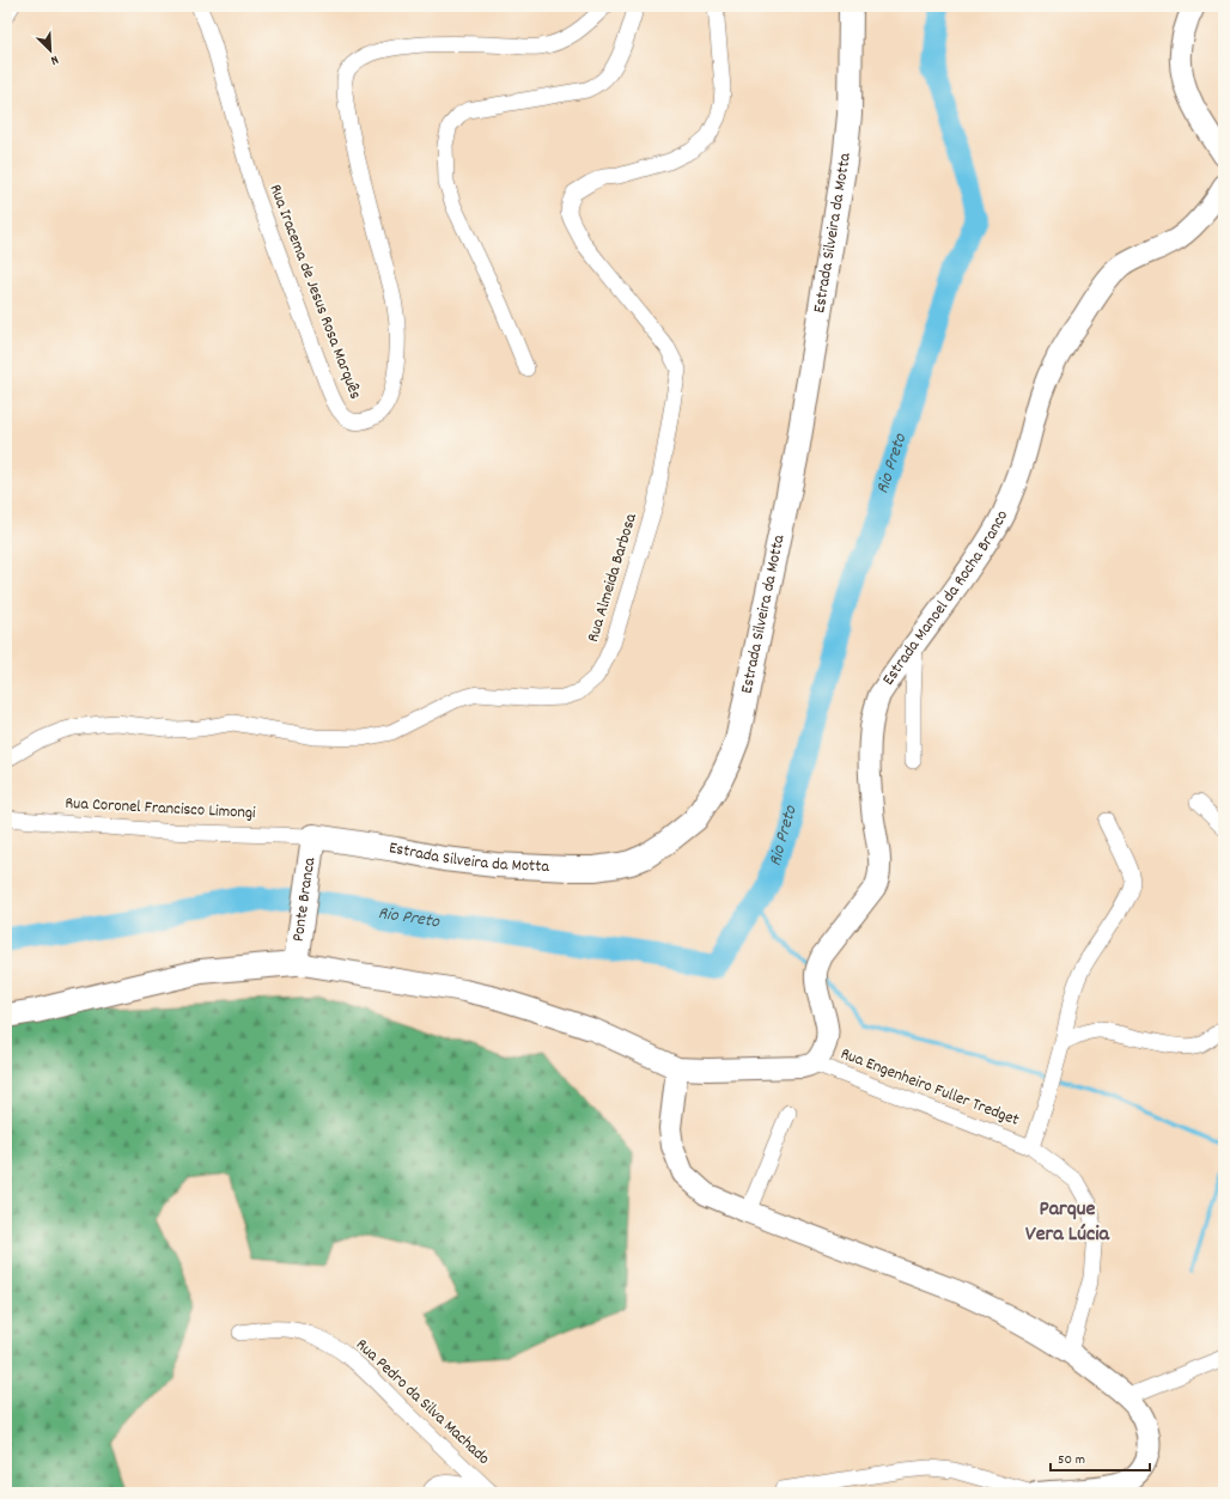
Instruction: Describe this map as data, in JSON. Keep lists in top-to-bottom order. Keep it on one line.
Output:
{"streets":{"main road":["Estrada Silveira da Motta","Ponte Branca"],"street":["Rua Iracema de Jesus Rosa Marquês","Rua Almeida Barbosa","Estrada Manoel da Rocha Branco","Rua Coronel Francisco Limongi","Rua Engenheiro Fuller Tredget","Rua Pedro da Silva Machado"]},"crossings":[["Estrada Silveira da Motta","Rua Coronel Francisco Limongi"],["Estrada Silveira da Motta","Ponte Branca"],["Estrada Manoel da Rocha Branco","Rua Engenheiro Fuller Tredget"],["Rua Coronel Francisco Limongi","Ponte Branca"]],"districts":["Parque Vera Lúcia"],"water":["Rio Preto"],"scale_bar":"50 m","north":"bottom right"}
